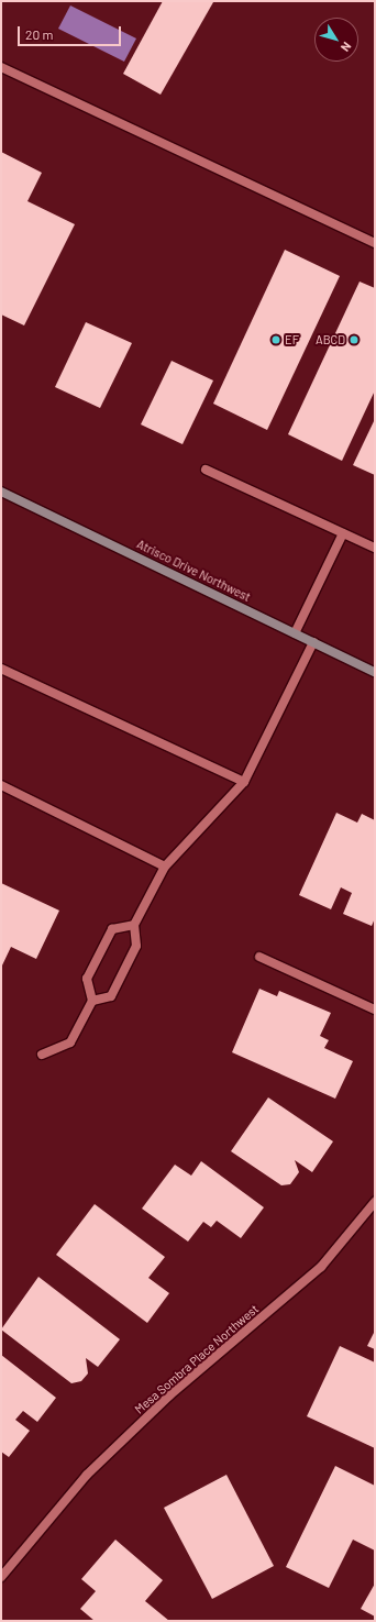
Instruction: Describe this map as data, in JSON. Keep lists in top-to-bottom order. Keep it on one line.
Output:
{"streets":{"street":["Atrisco Drive Northwest","Mesa Sombra Place Northwest"]},"places":["EF","ABCD"],"scale_bar":"20 m","north":"bottom right"}
